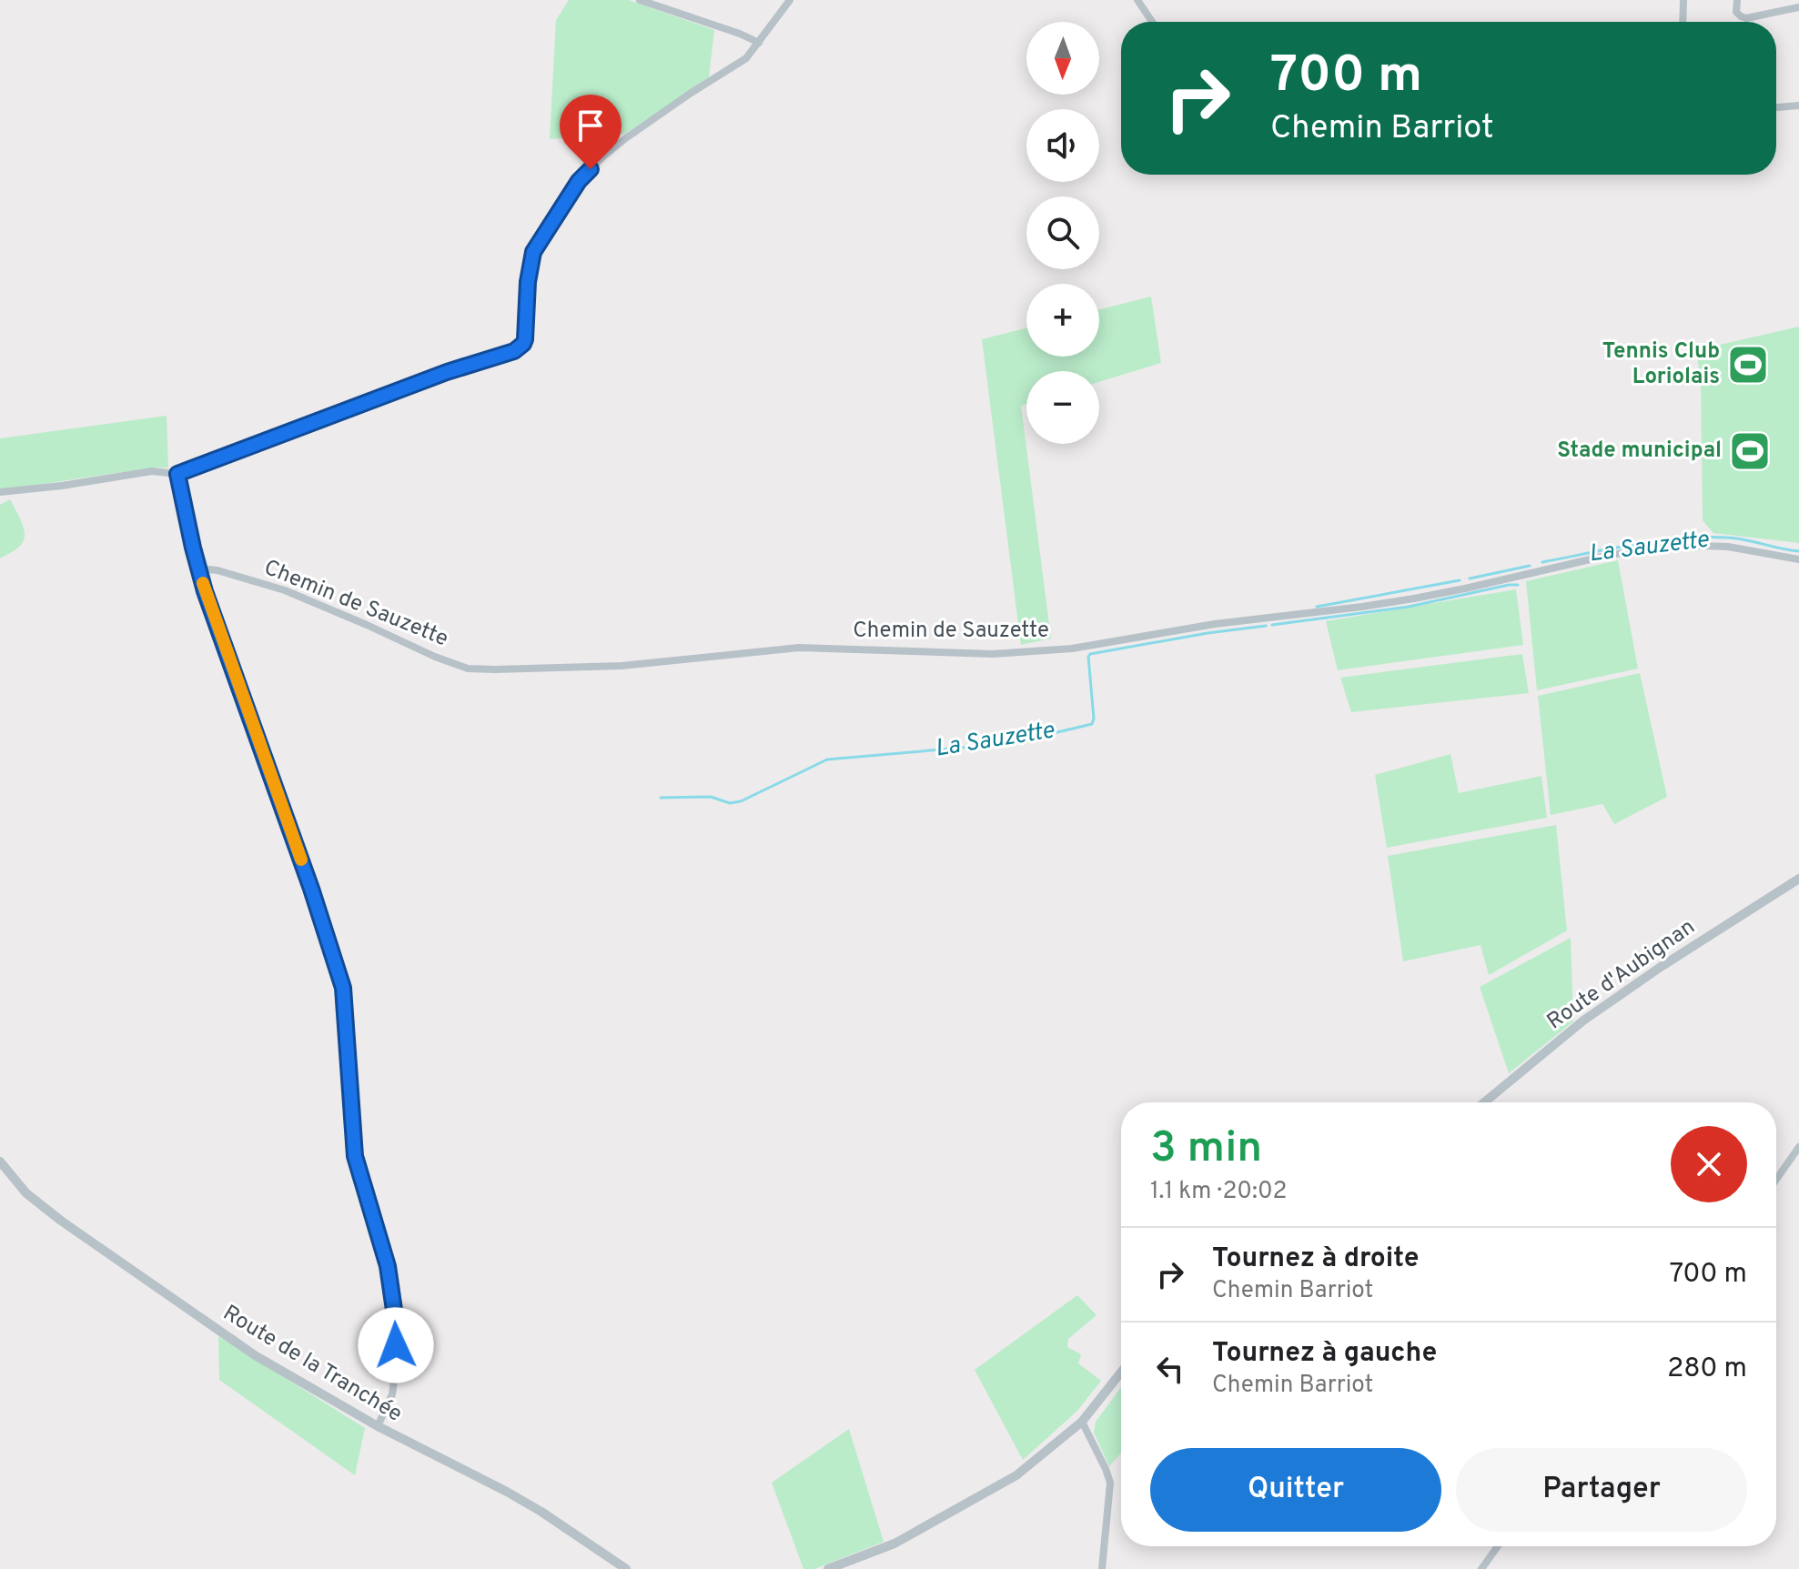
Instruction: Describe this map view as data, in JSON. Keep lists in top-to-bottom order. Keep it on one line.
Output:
{"streets":{"street":["Chemin de Sauzette","Route d'Aubignan","Route de la Tranchée"]},"water":["La Sauzette"],"places":{"sports":["Tennis Club Loriolais","Stade municipal"]},"north":"bottom","page":{"map_buttons":["+","−"],"turn":["700 m","Chemin Barriot"],"heading":["3 min","1.1 km · 20:02"],"list":[{"name":"Tournez à droite","note":"Chemin Barriot","value":"700 m"},{"name":"Tournez à gauche","note":"Chemin Barriot","value":"280 m"}],"buttons":["Quitter","Partager"]}}
